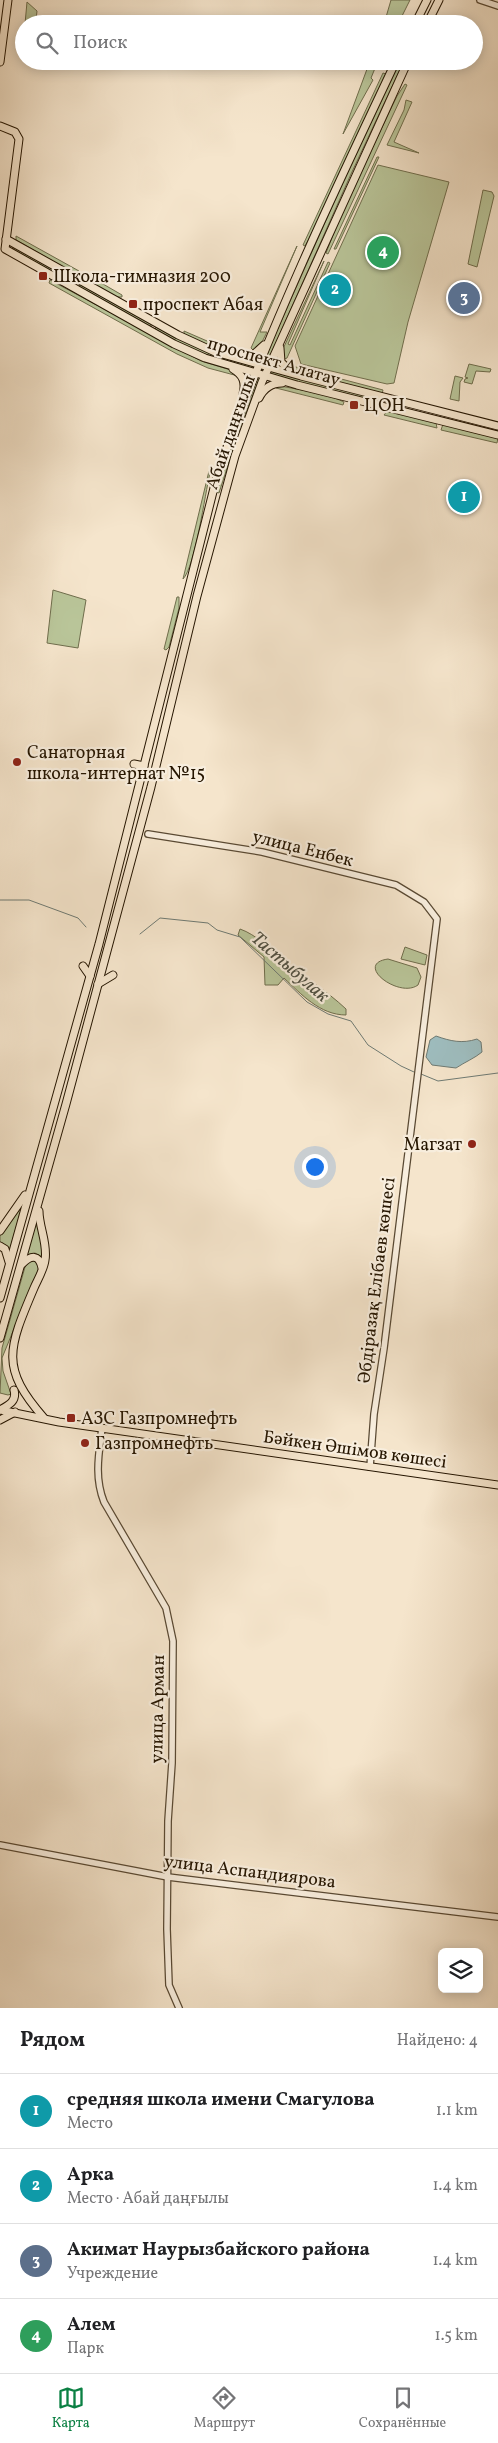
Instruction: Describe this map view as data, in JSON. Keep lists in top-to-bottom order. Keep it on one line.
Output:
{"streets":{"main road":["проспект Алатау","Абай даңғылы","Бәйкен Әшімов көшесі"],"street":["улица Енбек","Әбдіразақ Елібаев көшесі","улица Арман","улица Аспандиярова"]},"crossings":[["проспект Алатау","Абай даңғылы"],["улица Енбек","Әбдіразақ Елібаев көшесі"],["Әбдіразақ Елібаев көшесі","Бәйкен Әшімов көшесі"],["Бәйкен Әшімов көшесі","улица Арман"],["улица Арман","улица Аспандиярова"]],"water":["Тастыбулак"],"places":{"transit":["Школа-гимназия 200","проспект Абая","ЦОН","АЗС Газпромнефть"],"other":["Санаторная школа-интернат №15","Магзат","Газпромнефть"]},"page":{"search":"Поиск","pins":["4","2","3","1"],"heading":["Рядом","Найдено: 4"],"list":[{"mark":"1","name":"средняя школа имени Смагулова","note":"Место","value":"1.1 km"},{"mark":"2","name":"Арка","note":"Место · Абай даңғылы","value":"1.4 km"},{"mark":"3","name":"Акимат Наурызбайского района","note":"Учреждение","value":"1.4 km"},{"mark":"4","name":"Алем","note":"Парк","value":"1.5 km"}],"nav":["Карта","Маршрут","Сохранённые"]}}
